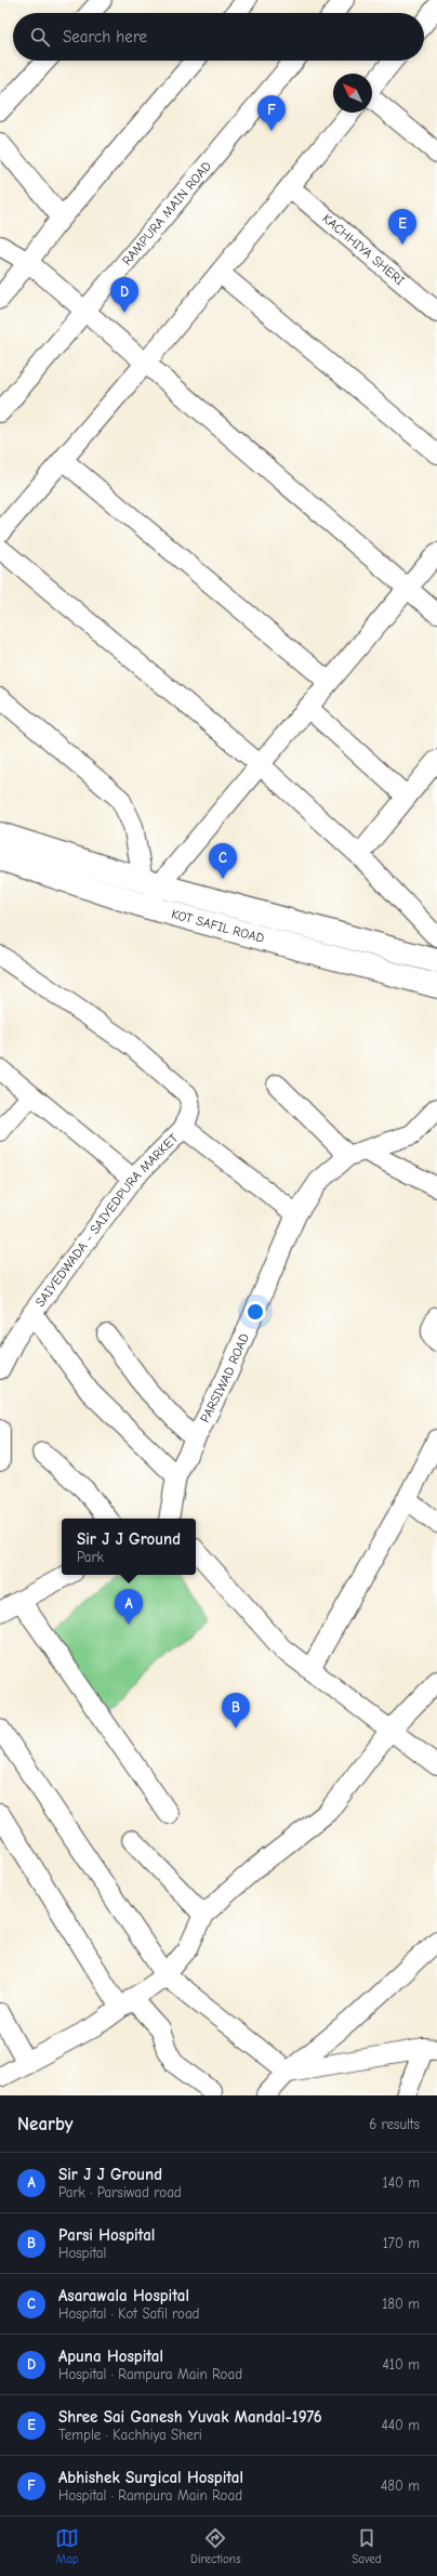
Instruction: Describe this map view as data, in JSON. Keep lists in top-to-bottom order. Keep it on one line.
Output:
{"streets":{"main road":["KOT SAFIL ROAD"],"street":["RAMPURA MAIN ROAD","KACHHIYA SHERI","SAIYEDWADA - SAIYEDPURA MARKET","PARSIWAD ROAD"]},"crossings":[["SAIYEDWADA - SAIYEDPURA MARKET","PARSIWAD ROAD"]],"north":"top left","page":{"search":"Search here","pins":["F","E","D","C","A","B"],"popup":["Sir J J Ground","Park"],"heading":["Nearby","6 results"],"list":[{"mark":"A","name":"Sir J J Ground","note":"Park · Parsiwad road","value":"140 m"},{"mark":"B","name":"Parsi Hospital","note":"Hospital","value":"170 m"},{"mark":"C","name":"Asarawala Hospital","note":"Hospital · Kot Safil road","value":"180 m"},{"mark":"D","name":"Apuna Hospital","note":"Hospital · Rampura Main Road","value":"410 m"},{"mark":"E","name":"Shree Sai Ganesh Yuvak Mandal-1976","note":"Temple · Kachhiya Sheri","value":"440 m"},{"mark":"F","name":"Abhishek Surgical Hospital","note":"Hospital · Rampura Main Road","value":"480 m"}],"nav":["Map","Directions","Saved"]}}
